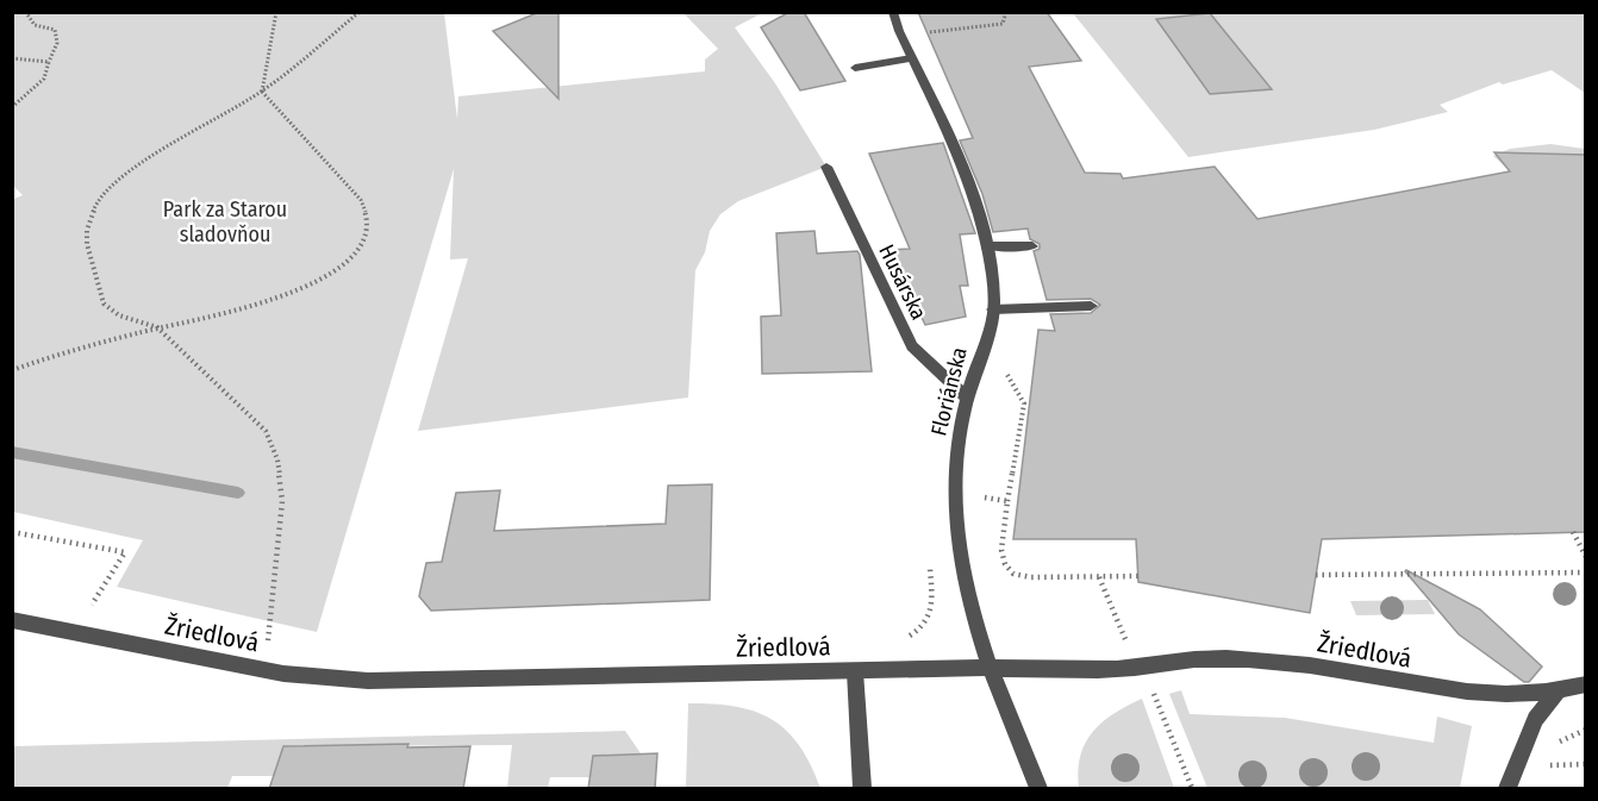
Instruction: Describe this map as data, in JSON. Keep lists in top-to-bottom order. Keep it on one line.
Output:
{"streets":{"street":["Husárska","Floriánska","Žriedlová"]},"crossings":[["Husárska","Floriánska"],["Floriánska","Žriedlová"]],"parks":["Park za Starou sladovňou"]}
